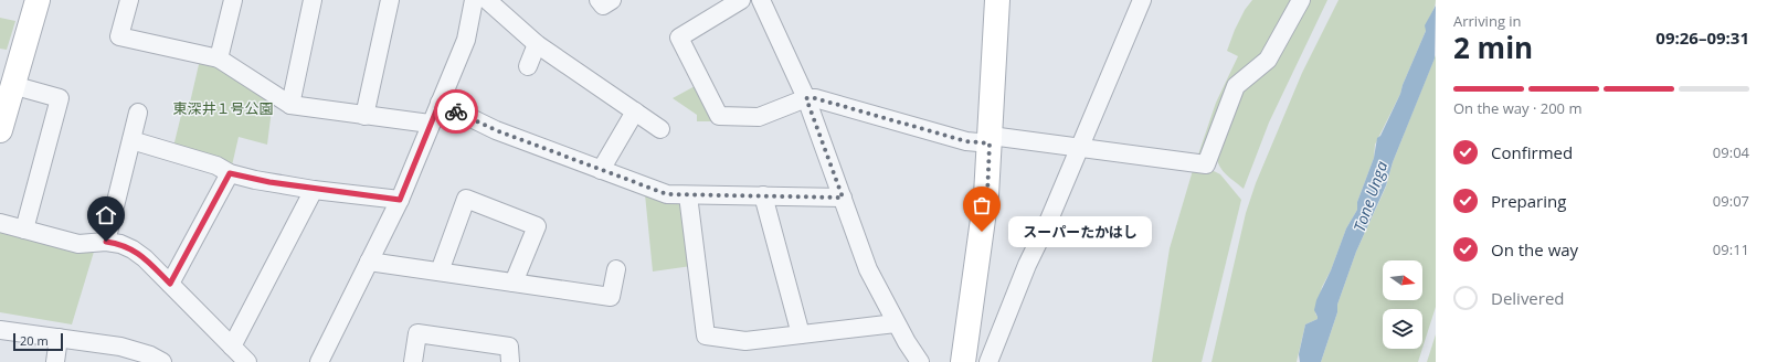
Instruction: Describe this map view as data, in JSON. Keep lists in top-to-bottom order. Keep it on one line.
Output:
{"water":["Tone Unga"],"parks":["東深井１号公園"],"places":["スーパーたかはし"],"scale_bar":"20 m","north":"right","page":{"heading":["2 min","Arriving in","09:26–09:31"],"bar":"On the way · 200 m","list":[["Confirmed","09:04"],["Preparing","09:07"],["On the way","09:11"],"Delivered"],"bubble":"スーパーたかはし","scale":"20 m"}}
